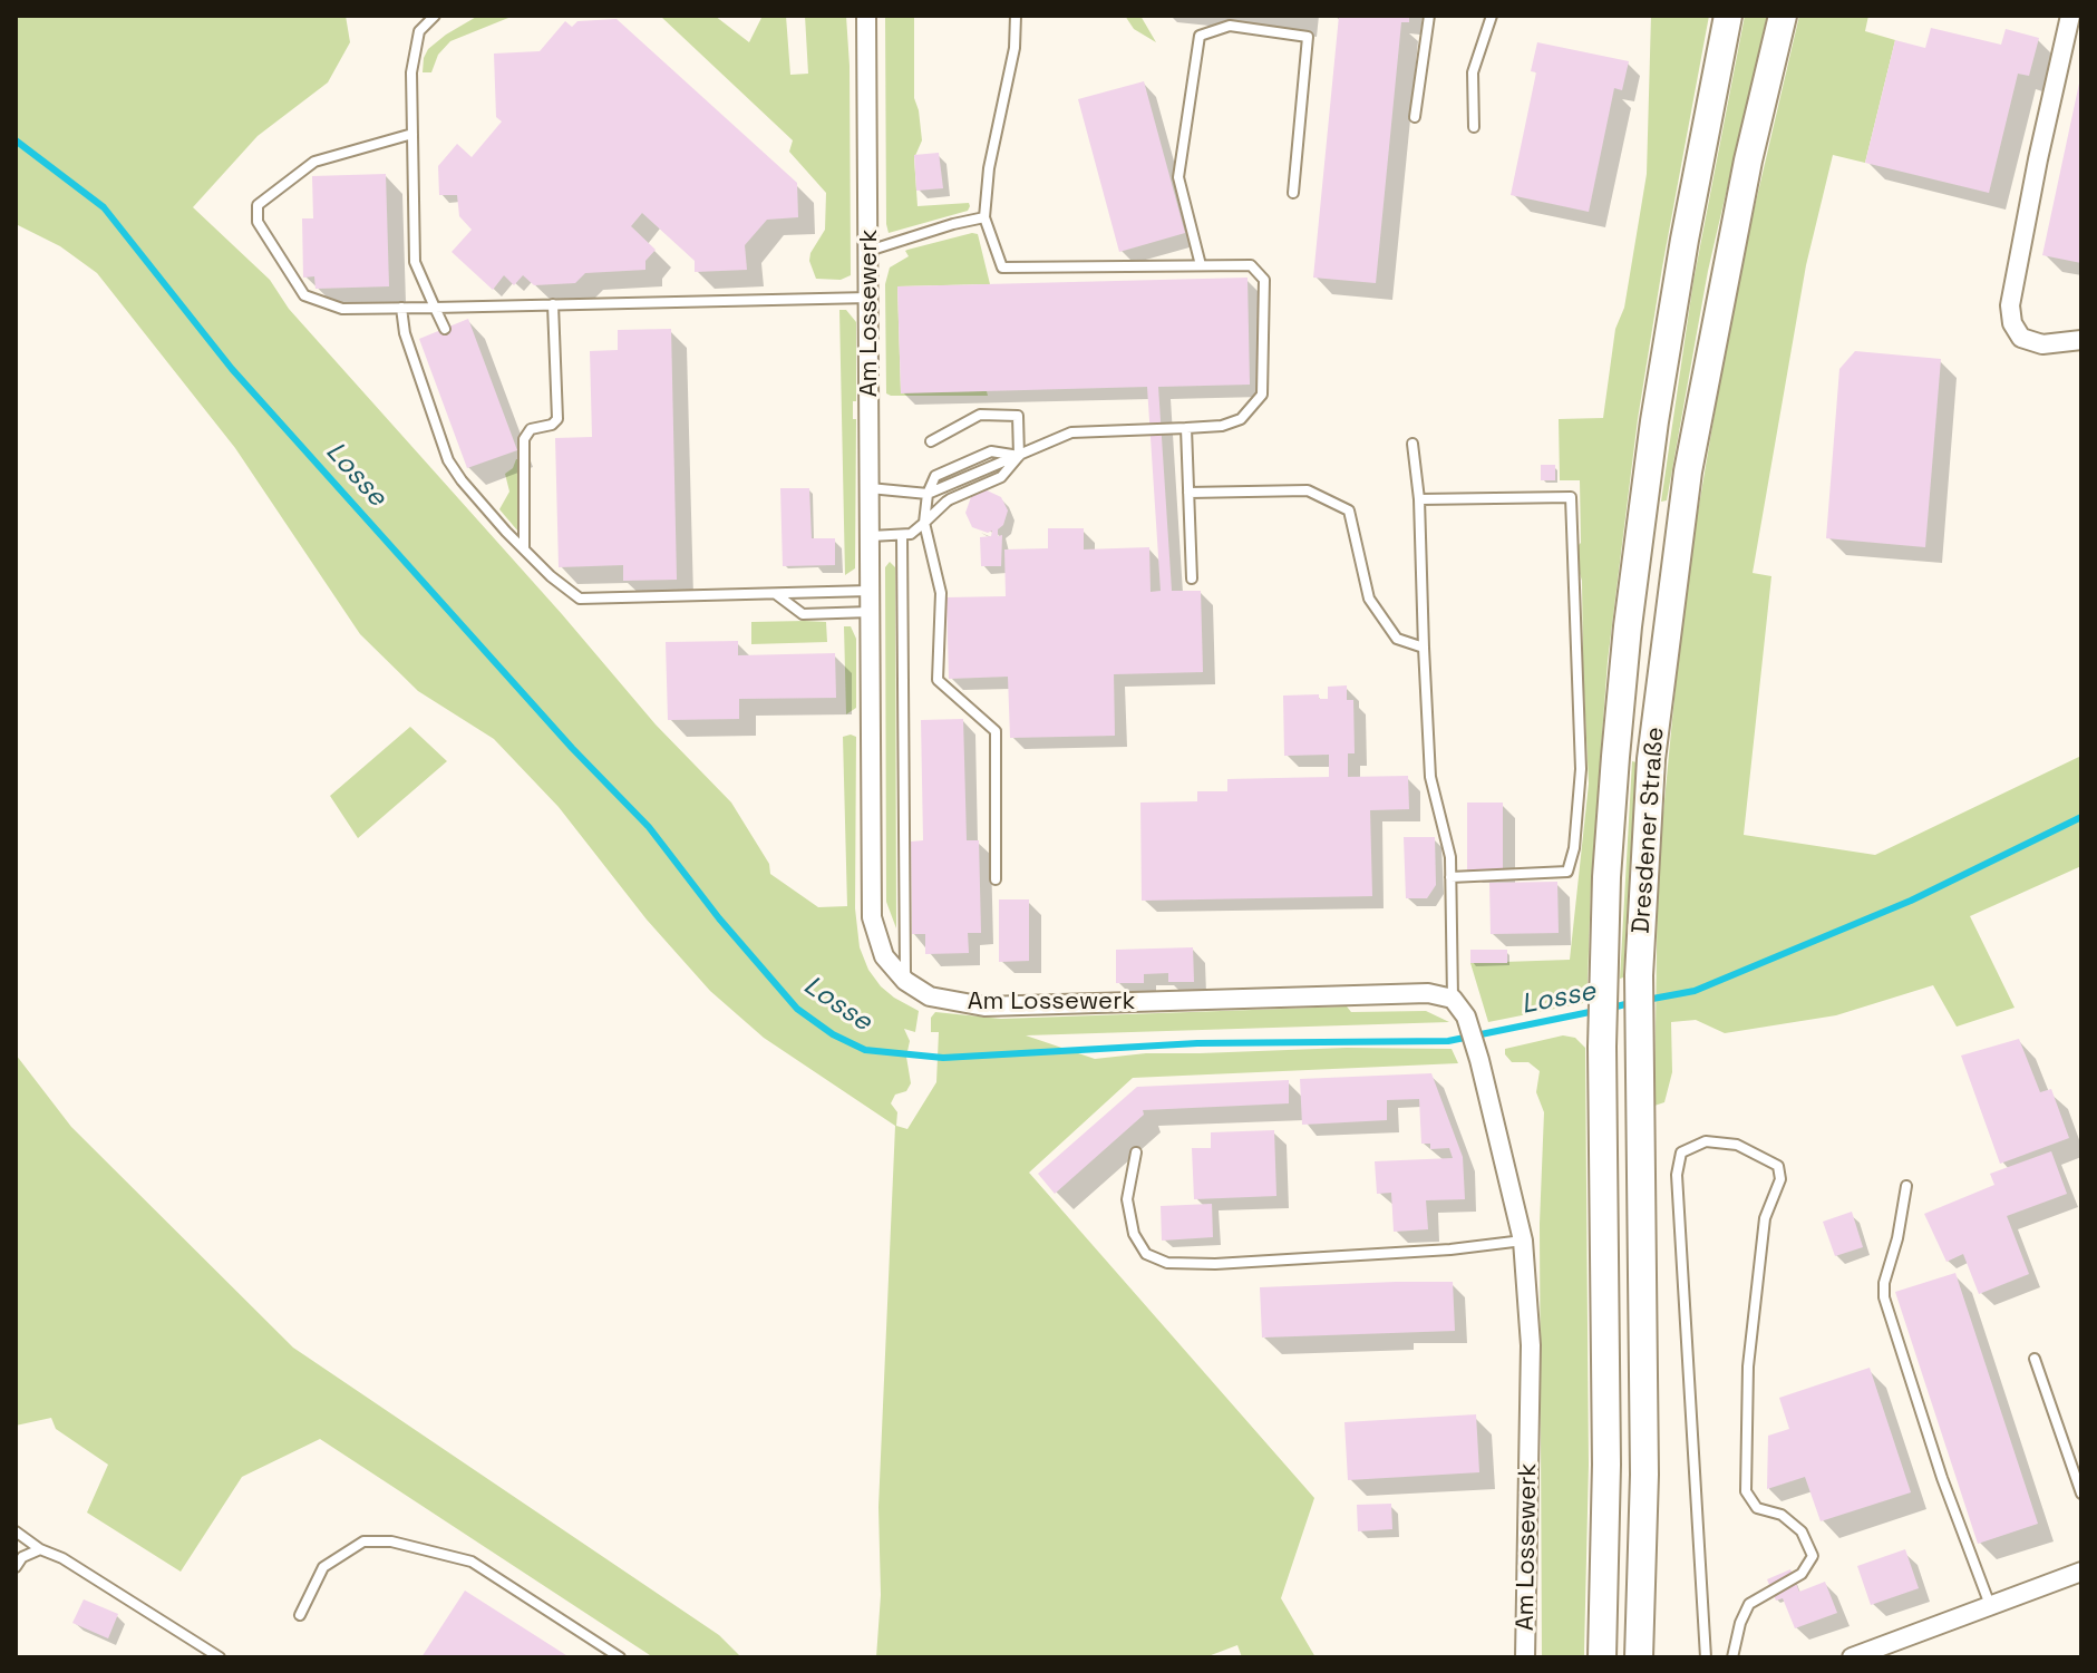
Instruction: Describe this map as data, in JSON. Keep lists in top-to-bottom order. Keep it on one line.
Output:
{"streets":{"main road":["Dresdener Straße"],"street":["Am Lossewerk"]},"water":["Losse"]}
